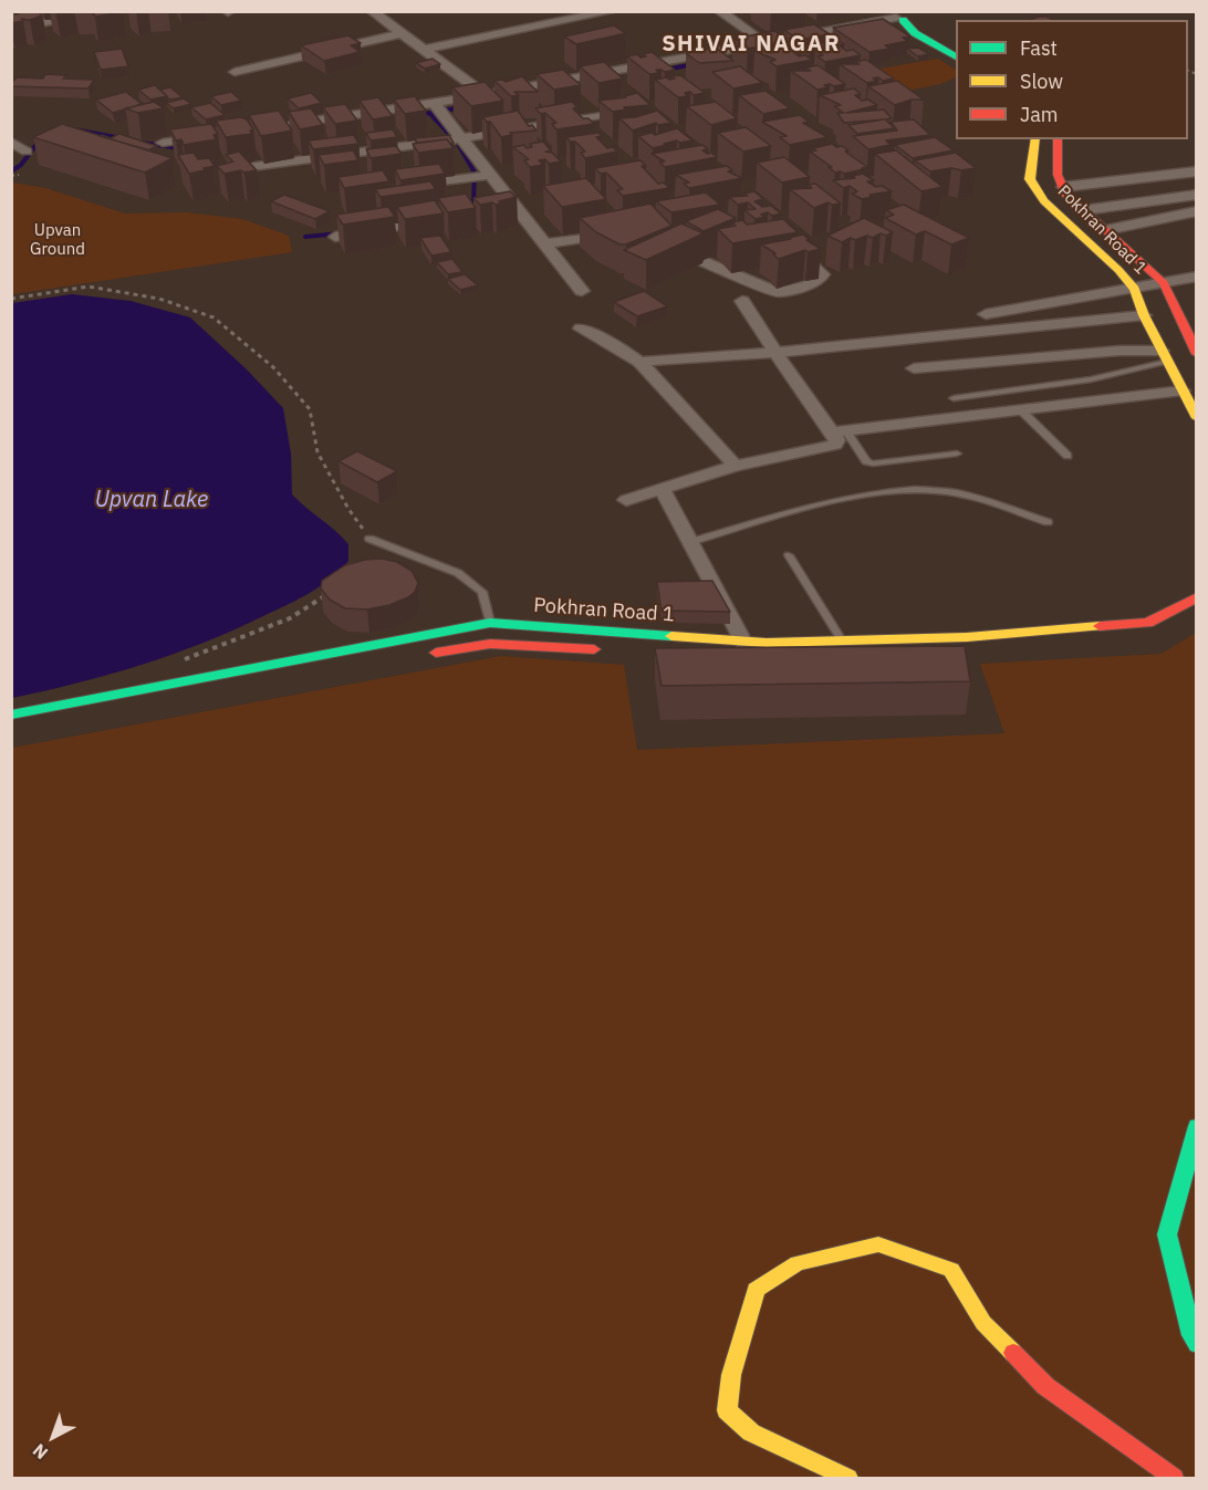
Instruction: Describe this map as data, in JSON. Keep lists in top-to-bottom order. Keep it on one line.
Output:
{"streets":{"main road":["Pokhran Road 1"]},"districts":["SHIVAI NAGAR"],"water":["Upvan Lake"],"parks":["Upvan Ground"],"legend":["Fast","Slow","Jam"],"north":"bottom left"}
